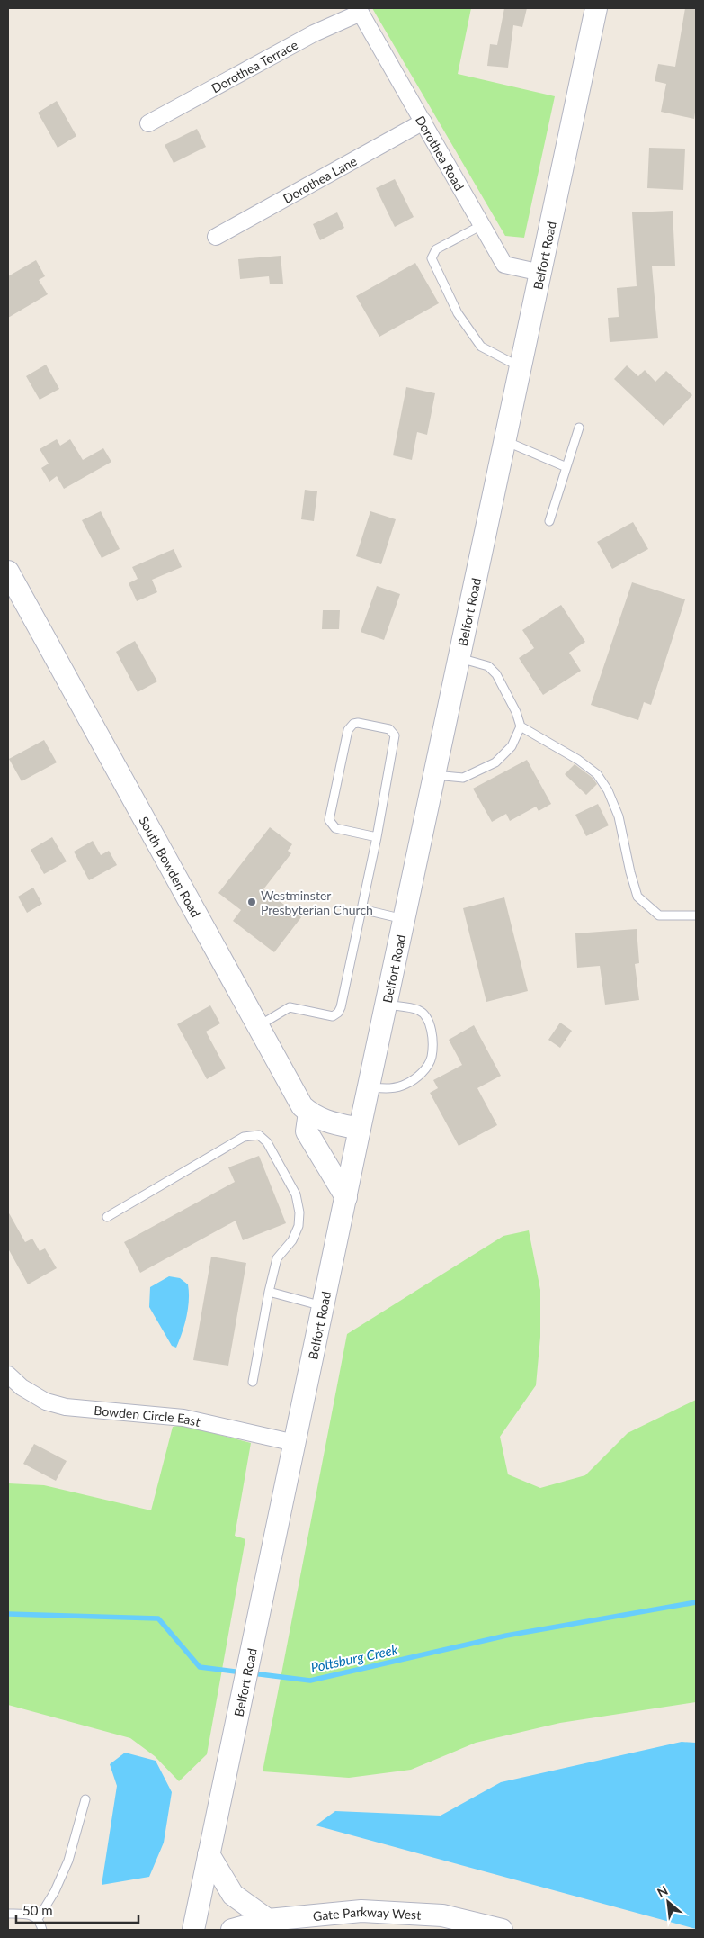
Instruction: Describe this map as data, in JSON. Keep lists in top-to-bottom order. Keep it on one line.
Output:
{"streets":{"main road":["Belfort Road","South Bowden Road","Gate Parkway West"],"street":["Dorothea Terrace","Dorothea Road","Dorothea Lane","Bowden Circle East"]},"crossings":[["Dorothea Terrace","Dorothea Road"],["Dorothea Road","Dorothea Lane"],["Dorothea Road","Belfort Road"],["Belfort Road","South Bowden Road"],["Belfort Road","Bowden Circle East"]],"water":["Pottsburg Creek"],"places":["Westminster Presbyterian Church"],"scale_bar":"50 m","north":"top left"}
